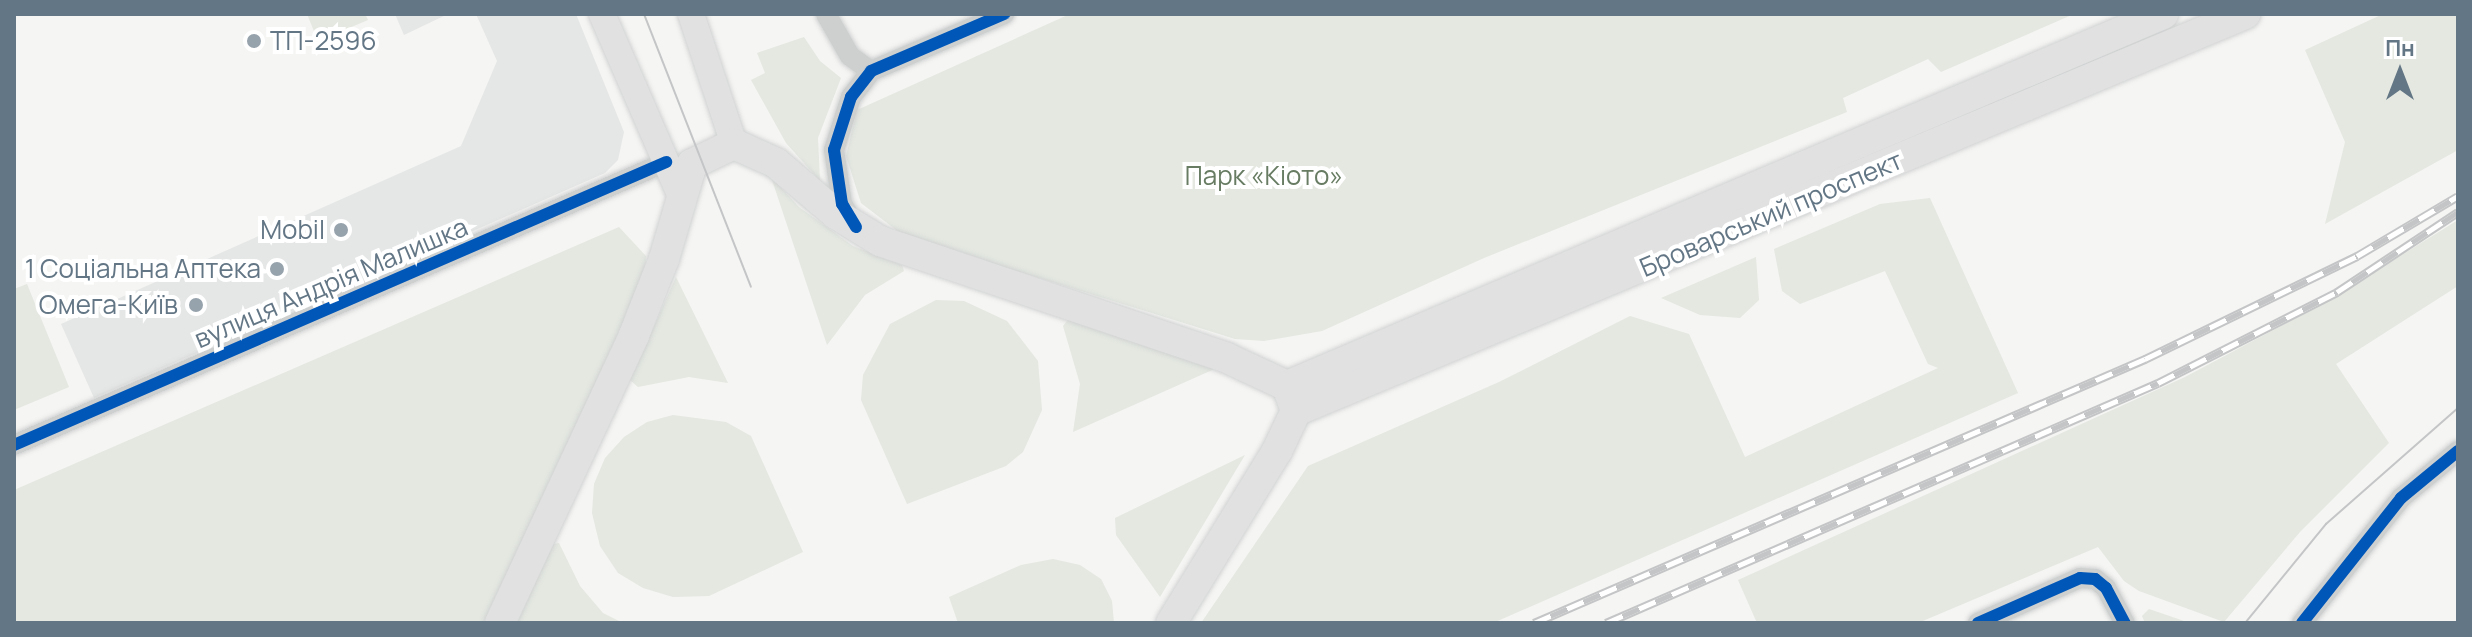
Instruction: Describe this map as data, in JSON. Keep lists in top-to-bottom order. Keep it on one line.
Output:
{"streets":{"highway":["Броварський проспект"],"street":["вулиця Андрія Малишка"]},"parks":["Парк «Кіото»"],"places":["ТП-2596","Mobil","1 Соціальна Аптека","Омега-Київ"],"north":"top"}
